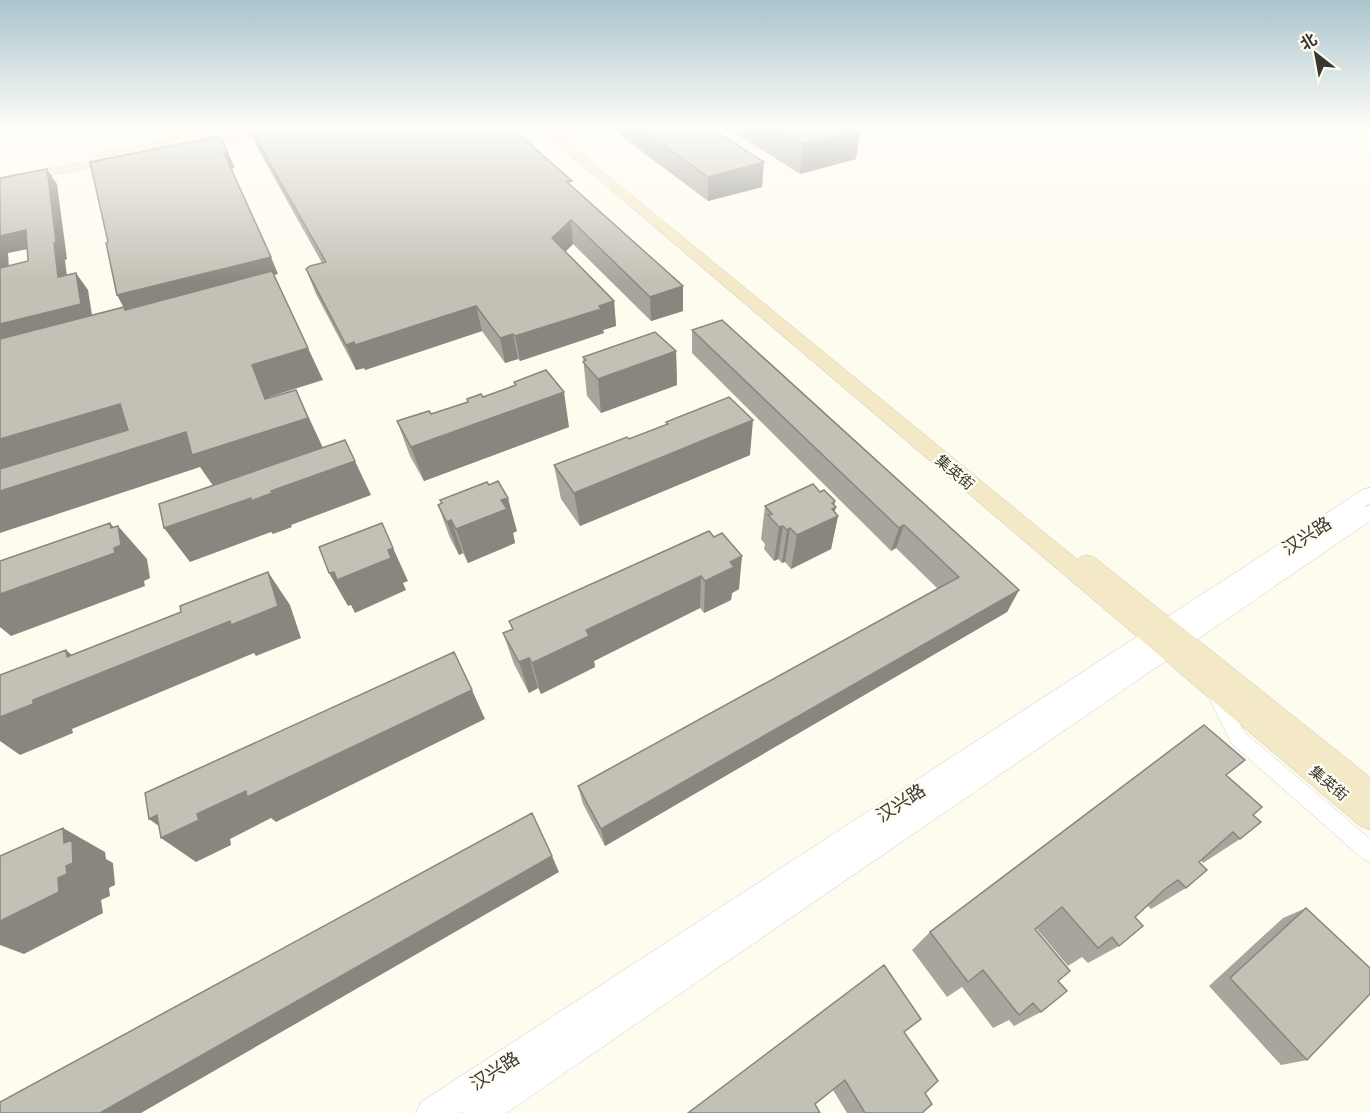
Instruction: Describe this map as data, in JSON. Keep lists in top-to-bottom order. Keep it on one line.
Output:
{"streets":{"main road":["集英街"],"street":["汉兴路"]},"crossings":[["集英街","汉兴路"]],"north":"top left"}
